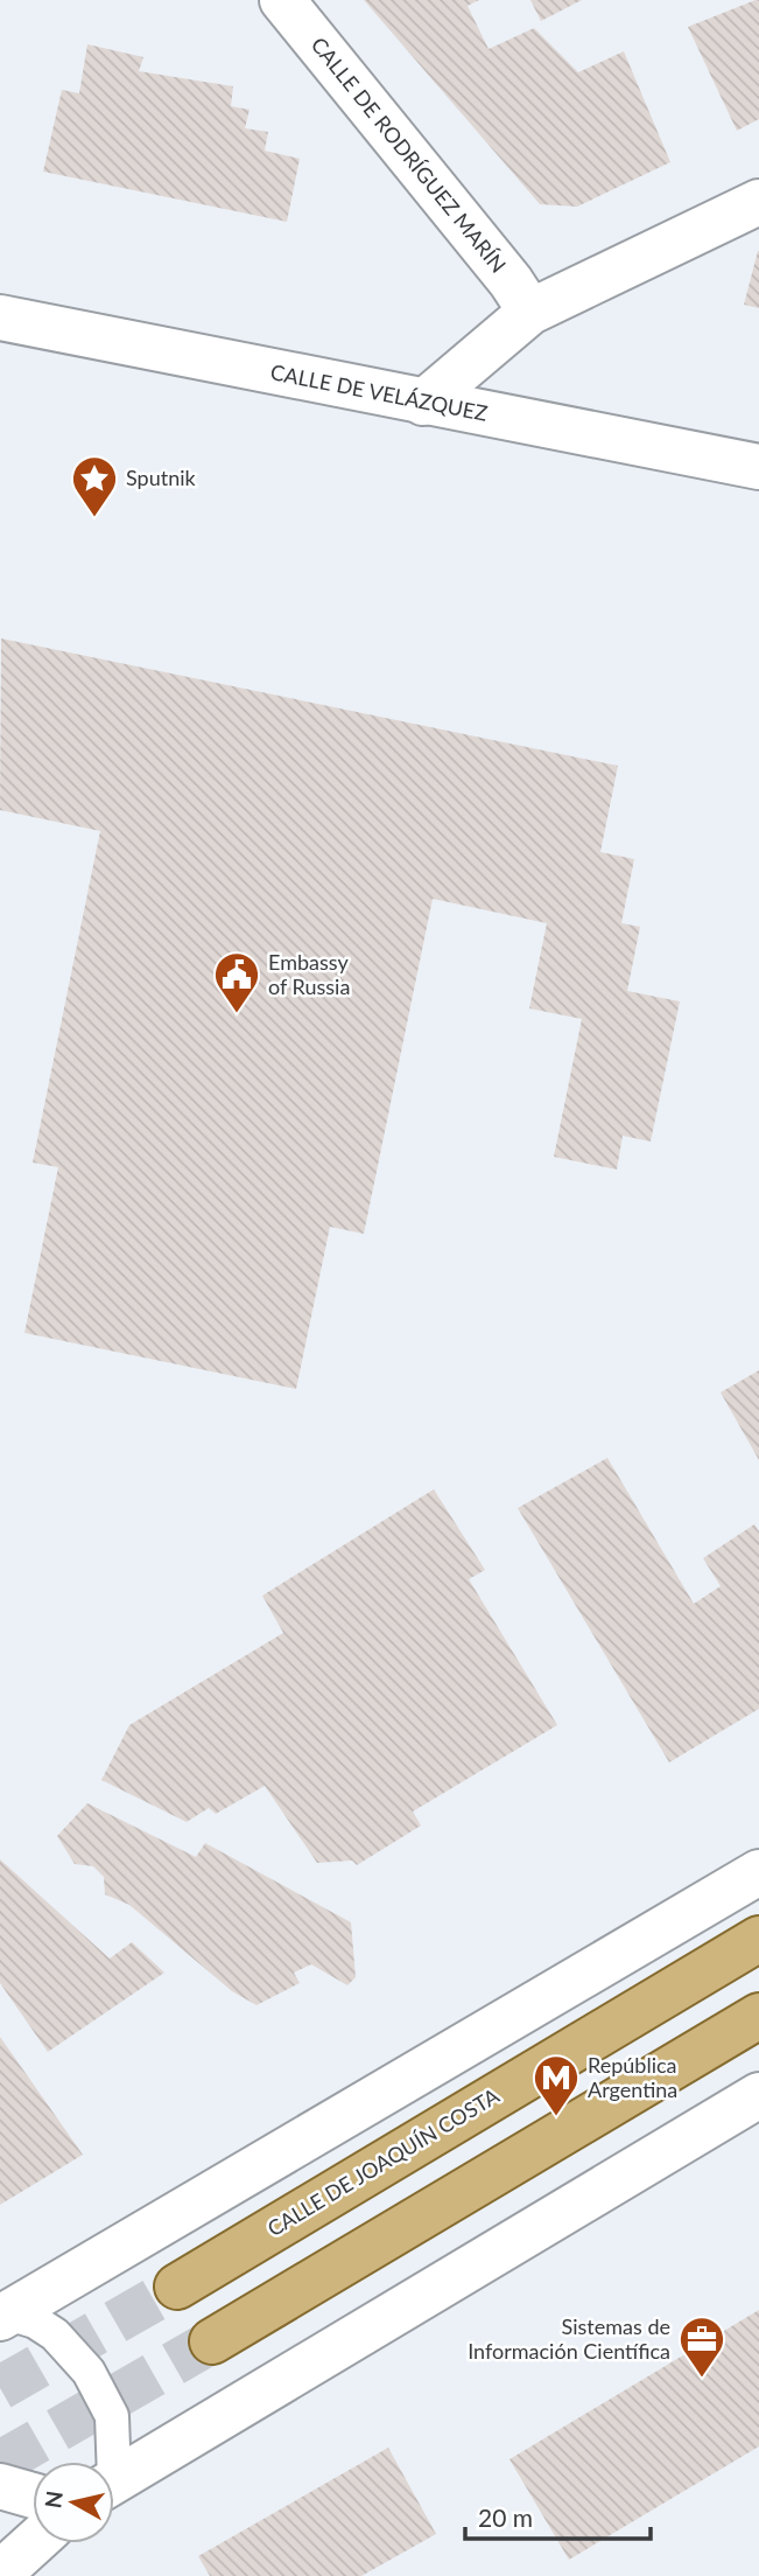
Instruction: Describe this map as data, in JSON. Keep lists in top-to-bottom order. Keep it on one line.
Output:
{"streets":{"main road":["CALLE DE JOAQUÍN COSTA"],"street":["CALLE DE RODRÍGUEZ MARÍN","CALLE DE VELÁZQUEZ"]},"places":{"place":["Sputnik"],"public building":["Embassy of Russia"],"metro station":["República Argentina"],"office":["Sistemas de Información Científica"]},"scale_bar":"20 m","north":"left"}
